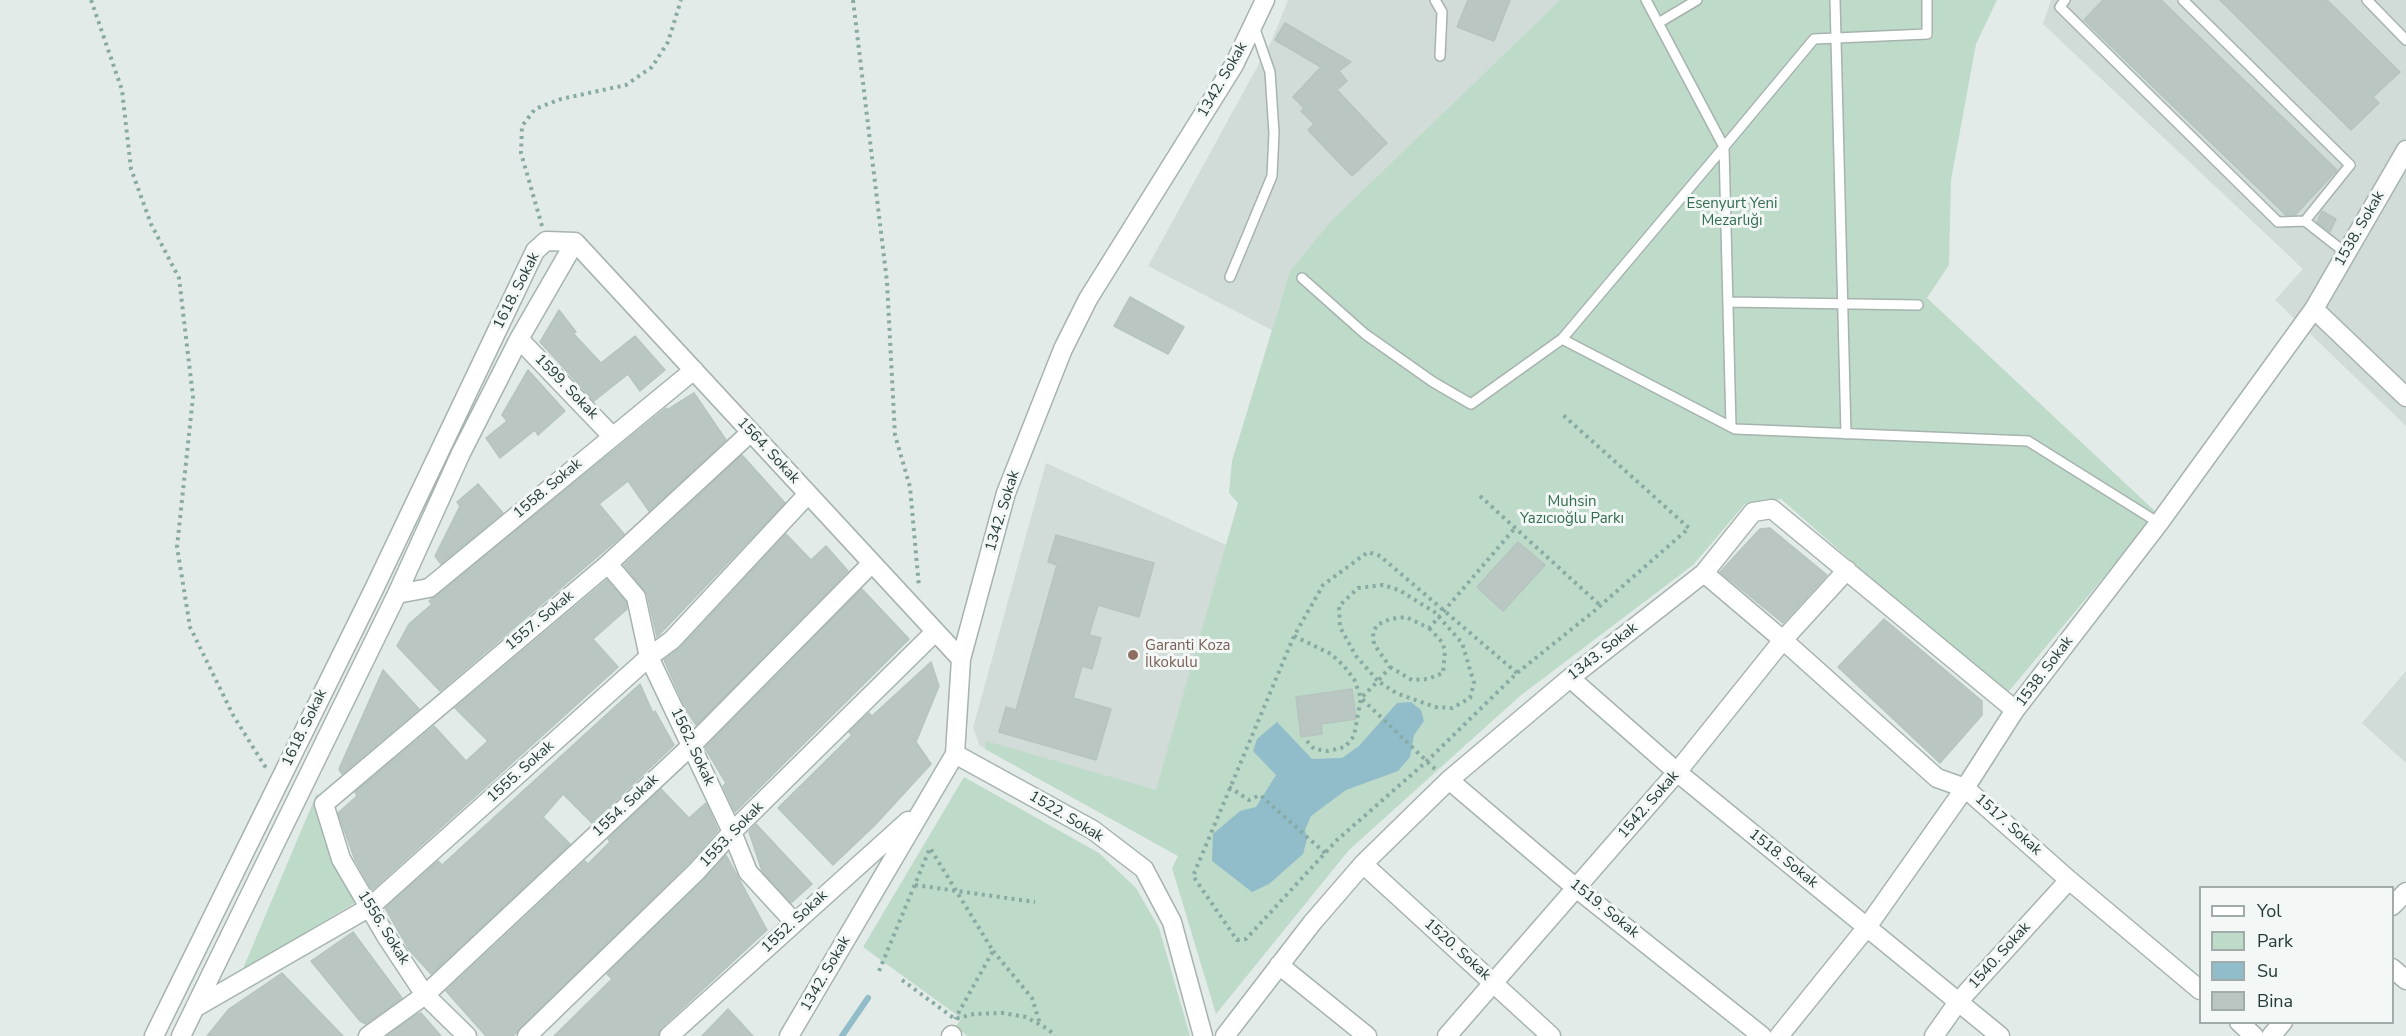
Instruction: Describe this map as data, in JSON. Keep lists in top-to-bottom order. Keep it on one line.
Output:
{"streets":{"street":["1342. Sokak","1538. Sokak","1618. Sokak","1599. Sokak","1564. Sokak","1558. Sokak","1557. Sokak","1343. Sokak","1562. Sokak","1555. Sokak","1542. Sokak","1554. Sokak","1522. Sokak","1517. Sokak","1553. Sokak","1518. Sokak","1519. Sokak","1552. Sokak","1556. Sokak","1520. Sokak","1540. Sokak"]},"crossings":[["1342. Sokak","1564. Sokak"],["1342. Sokak","1522. Sokak"],["1342. Sokak","1552. Sokak"],["1538. Sokak","1343. Sokak"],["1538. Sokak","1517. Sokak"],["1538. Sokak","1518. Sokak"],["1618. Sokak","1599. Sokak"],["1618. Sokak","1564. Sokak"],["1618. Sokak","1558. Sokak"],["1618. Sokak","1555. Sokak"],["1599. Sokak","1558. Sokak"],["1564. Sokak","1558. Sokak"],["1564. Sokak","1557. Sokak"],["1564. Sokak","1555. Sokak"],["1564. Sokak","1554. Sokak"],["1564. Sokak","1553. Sokak"],["1557. Sokak","1562. Sokak"],["1557. Sokak","1556. Sokak"],["1343. Sokak","1542. Sokak"],["1343. Sokak","1517. Sokak"],["1343. Sokak","1518. Sokak"],["1343. Sokak","1519. Sokak"],["1343. Sokak","1520. Sokak"],["1562. Sokak","1555. Sokak"],["1562. Sokak","1554. Sokak"],["1562. Sokak","1553. Sokak"],["1562. Sokak","1552. Sokak"],["1555. Sokak","1556. Sokak"],["1542. Sokak","1517. Sokak"],["1542. Sokak","1518. Sokak"],["1542. Sokak","1519. Sokak"],["1542. Sokak","1520. Sokak"],["1554. Sokak","1556. Sokak"],["1517. Sokak","1540. Sokak"],["1518. Sokak","1540. Sokak"]],"parks":["Esenyurt Yeni Mezarlığı","Muhsin Yazıcıoğlu Parkı"],"places":["Garanti Koza İlkokulu"],"legend":["Yol","Park","Su","Bina"]}
